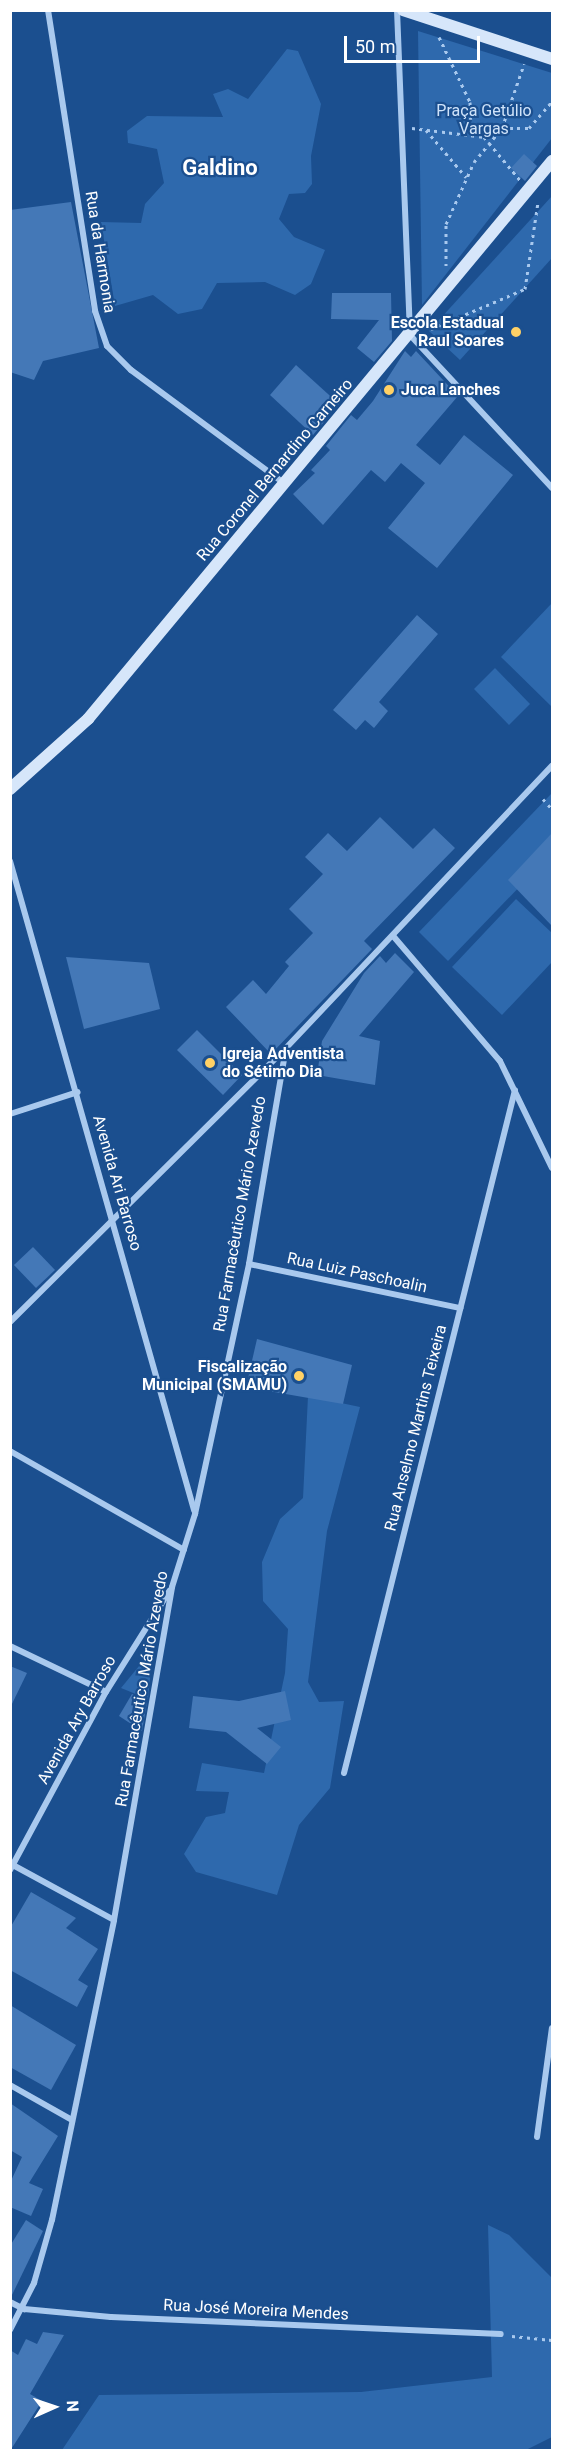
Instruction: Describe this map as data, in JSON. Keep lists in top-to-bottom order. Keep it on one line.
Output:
{"streets":{"main road":["Rua Coronel Bernardino Carneiro"],"street":["Rua da Harmonia","Avenida Ari Barroso","Rua Farmacêutico Mário Azevedo","Rua Luiz Paschoalin","Rua Anselmo Martins Teixeira","Avenida Ary Barroso","Rua José Moreira Mendes"]},"crossings":[["Rua da Harmonia","Rua Coronel Bernardino Carneiro"],["Avenida Ari Barroso","Rua Farmacêutico Mário Azevedo"],["Rua Farmacêutico Mário Azevedo","Rua Luiz Paschoalin"],["Rua Farmacêutico Mário Azevedo","Avenida Ary Barroso"],["Rua Farmacêutico Mário Azevedo","Rua José Moreira Mendes"],["Rua Luiz Paschoalin","Rua Anselmo Martins Teixeira"]],"districts":["Galdino"],"parks":["Praça Getúlio Vargas"],"places":["Escola Estadual Raul Soares","Juca Lanches","Igreja Adventista do Sétimo Dia","Fiscalização Municipal (SMAMU)"],"scale_bar":"50 m","north":"right"}
